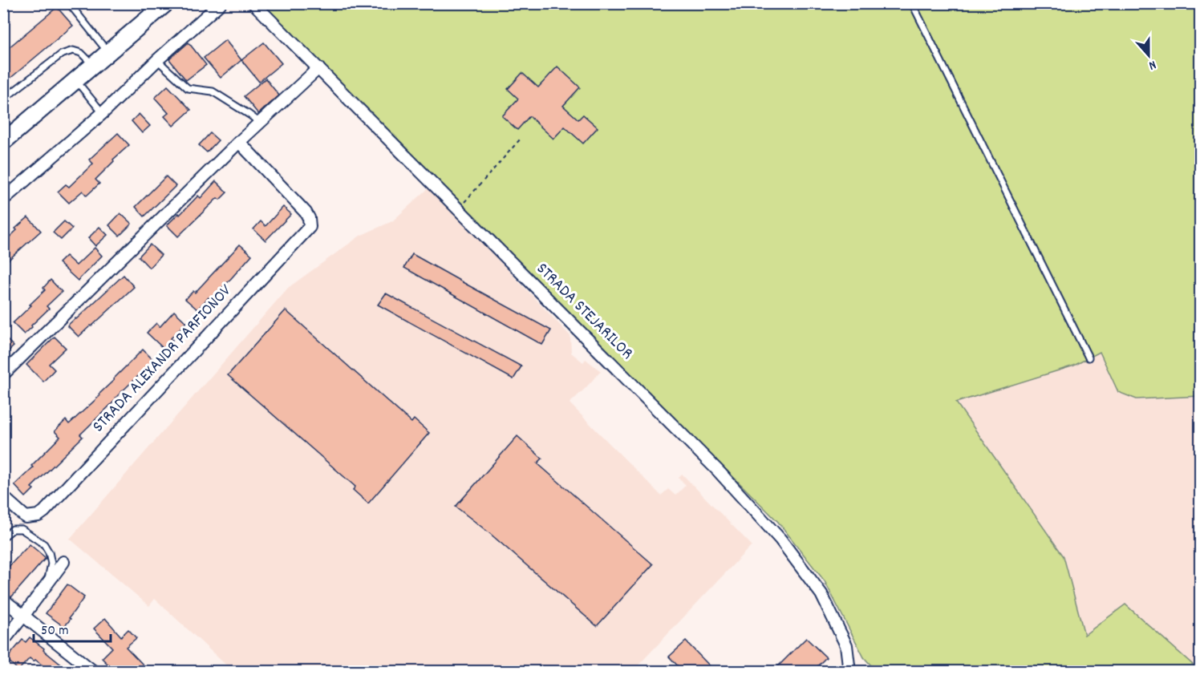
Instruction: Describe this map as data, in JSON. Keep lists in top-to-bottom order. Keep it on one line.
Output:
{"streets":{"street":["STRADA STEJARILOR","STRADA ALEXANDR PARFIONOV"]},"scale_bar":"50 m","north":"bottom"}
